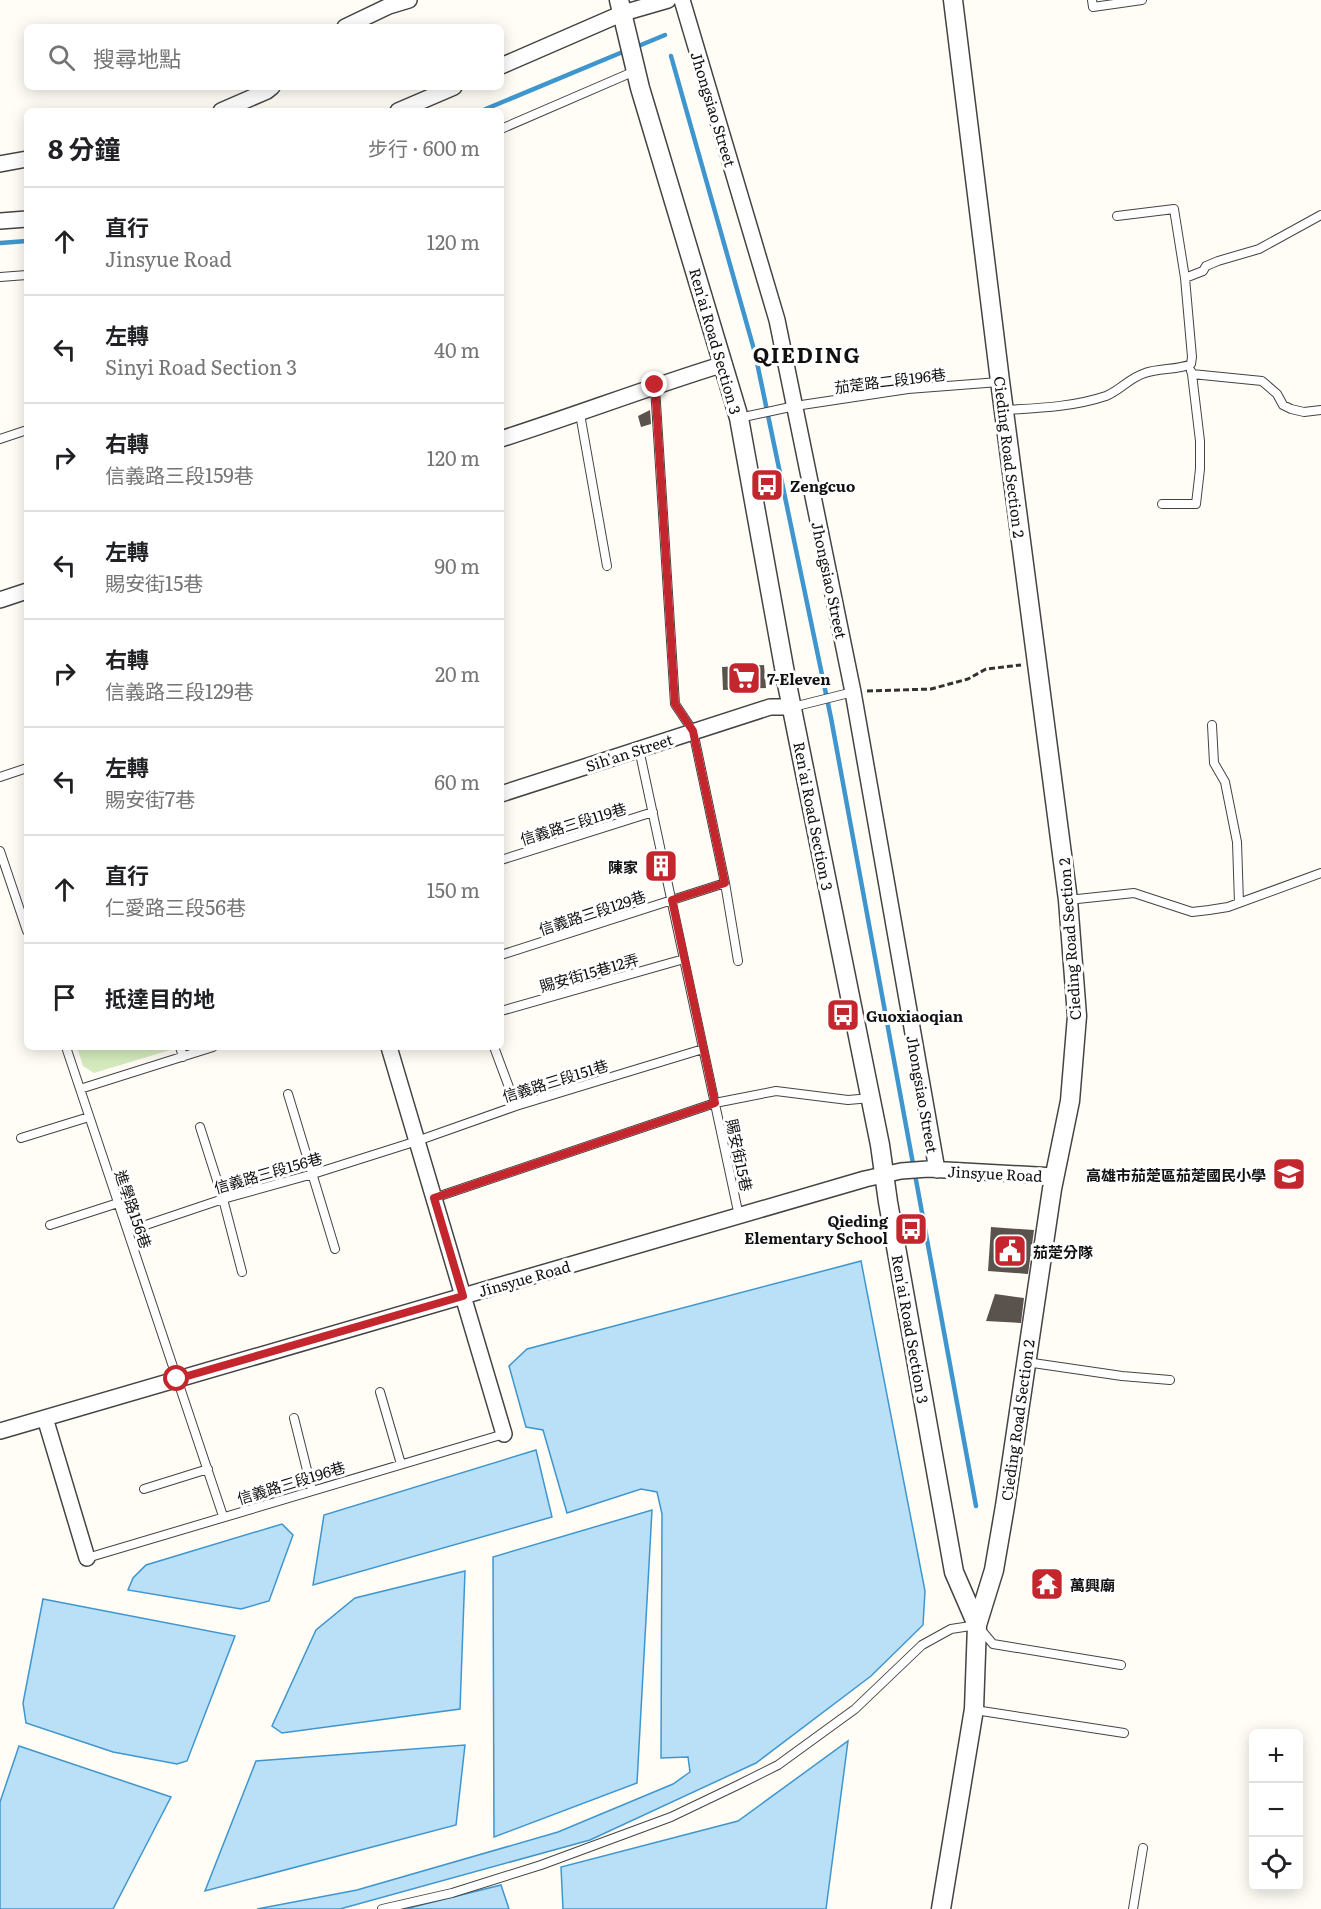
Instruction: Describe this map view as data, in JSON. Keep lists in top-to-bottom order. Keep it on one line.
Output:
{"streets":{"street":["Jhongsiao Street","Ren'ai Road Section 3","Cieding Road Section 2","Sih'an Street","Jinsyue Road"],"lane":["茄萣路二段196巷","信義路三段119巷","信義路三段129巷","賜安街15巷12弄","信義路三段151巷","賜安街15巷","信義路三段156巷","進學路156巷","信義路三段196巷"]},"crossings":[["Jhongsiao Street","茄萣路二段196巷"],["Jhongsiao Street","Jinsyue Road"],["Ren'ai Road Section 3","茄萣路二段196巷"],["Ren'ai Road Section 3","Cieding Road Section 2"],["Ren'ai Road Section 3","Sih'an Street"],["Ren'ai Road Section 3","Jinsyue Road"],["茄萣路二段196巷","Cieding Road Section 2"],["Cieding Road Section 2","Jinsyue Road"],["Sih'an Street","賜安街15巷"],["信義路三段119巷","賜安街15巷"],["信義路三段129巷","賜安街15巷"],["賜安街15巷12弄","賜安街15巷"],["信義路三段151巷","賜安街15巷"],["信義路三段151巷","信義路三段156巷"],["賜安街15巷","Jinsyue Road"],["信義路三段156巷","進學路156巷"],["Jinsyue Road","進學路156巷"],["進學路156巷","信義路三段196巷"]],"districts":["QIEDING"],"places":{"bus stop":["Zengcuo","Guoxiaoqian","Qieding Elementary School"],"supermarket":["7-Eleven"],"building":["陳家"],"school or university":["高雄市茄萣區茄萣國民小學"],"public building":["茄萣分隊"],"temple":["萬興廟"]},"page":{"search":"搜尋地點","heading":["8 分鐘","步行 · 600 m"],"list":[["直行","Jinsyue Road","120 m"],["左轉","Sinyi Road Section 3","40 m"],["右轉","信義路三段159巷","120 m"],["左轉","賜安街15巷","90 m"],["右轉","信義路三段129巷","20 m"],["左轉","賜安街7巷","60 m"],["直行","仁愛路三段56巷","150 m"],"抵達目的地"],"map_buttons":["+","−"]}}
